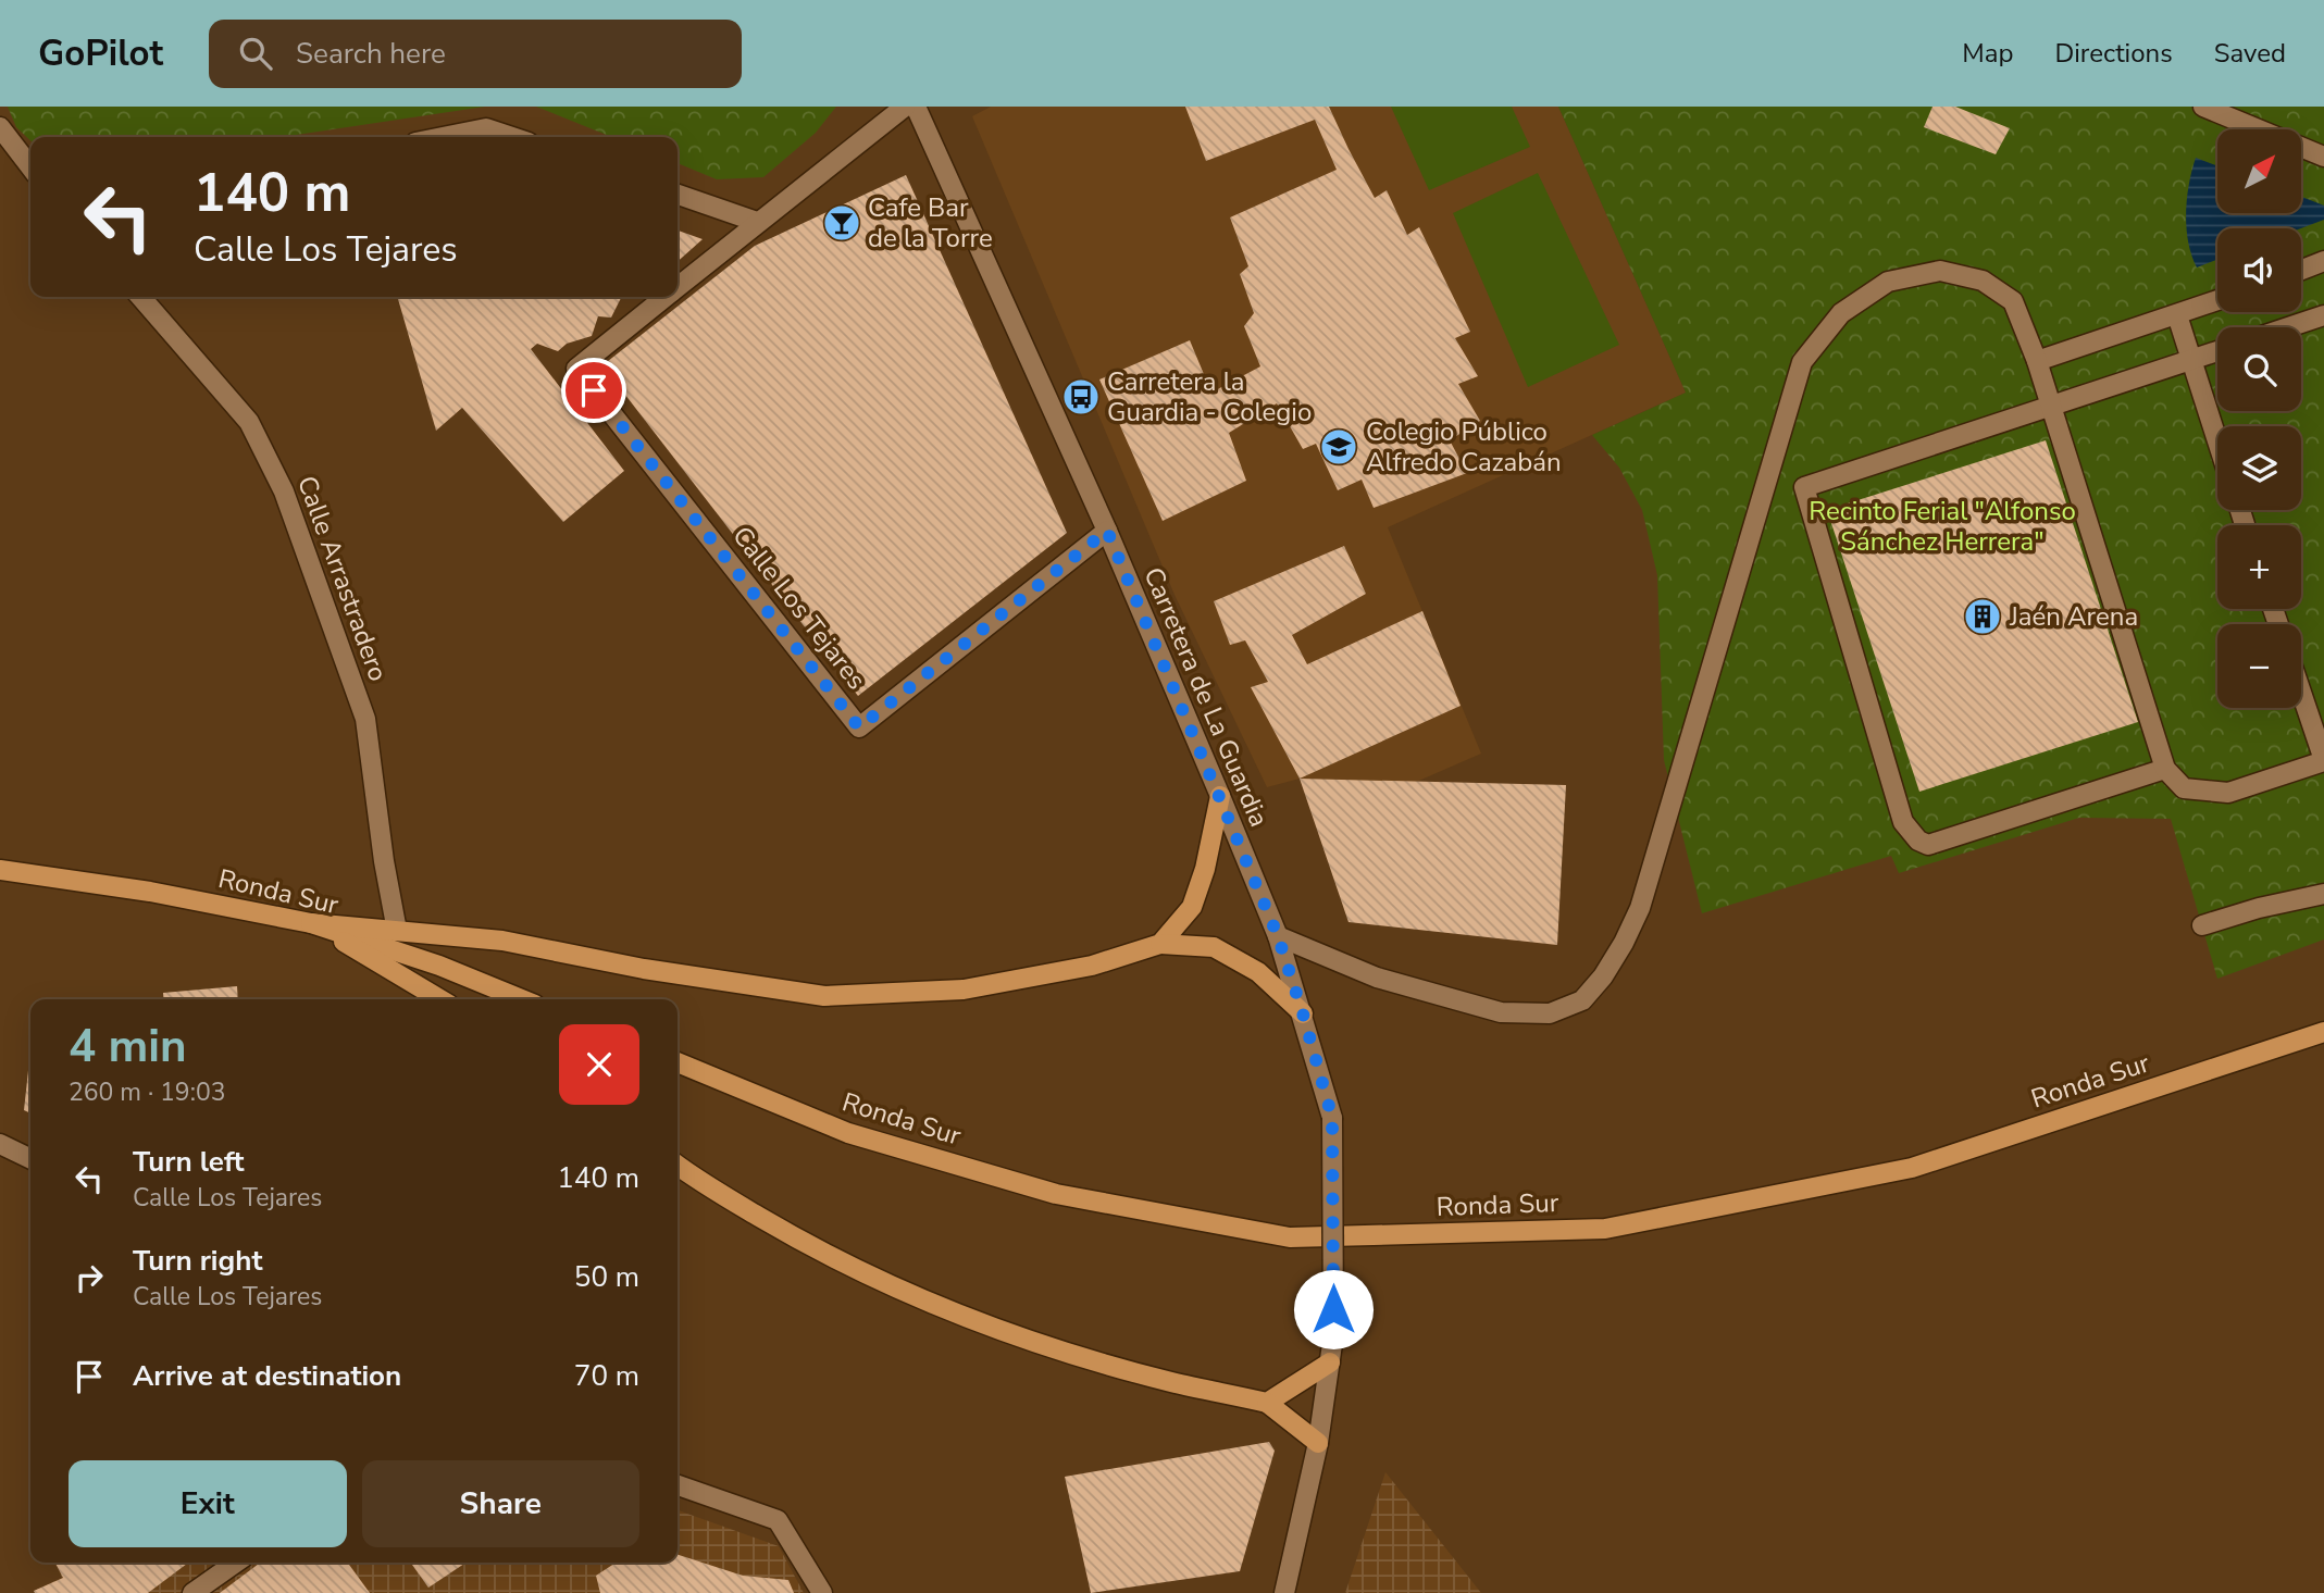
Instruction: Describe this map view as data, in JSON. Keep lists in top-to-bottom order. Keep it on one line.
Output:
{"streets":{"main road":["Ronda Sur"],"street":["Calle Arrastradero","Calle Los Tejares","Carretera de La Guardia"]},"crossings":[["Calle Los Tejares","Carretera de La Guardia"]],"parks":["Recinto Ferial \"Alfonso Sánchez Herrera\""],"places":{"bar":["Cafe Bar de la Torre"],"bus stop":["Carretera la Guardia - Colegio"],"school or university":["Colegio Público Alfredo Cazabán"],"building":["Jaén Arena"]},"north":"top right","page":{"header":"GoPilot","search":"Search here","nav":["Map","Directions","Saved"],"map_buttons":["+","−"],"turn":["140 m","Calle Los Tejares"],"heading":["4 min","260 m · 19:03"],"list":[{"name":"Turn left","note":"Calle Los Tejares","value":"140 m"},{"name":"Turn right","note":"Calle Los Tejares","value":"50 m"},{"name":"Arrive at destination","value":"70 m"}],"buttons":["Exit","Share"]}}
